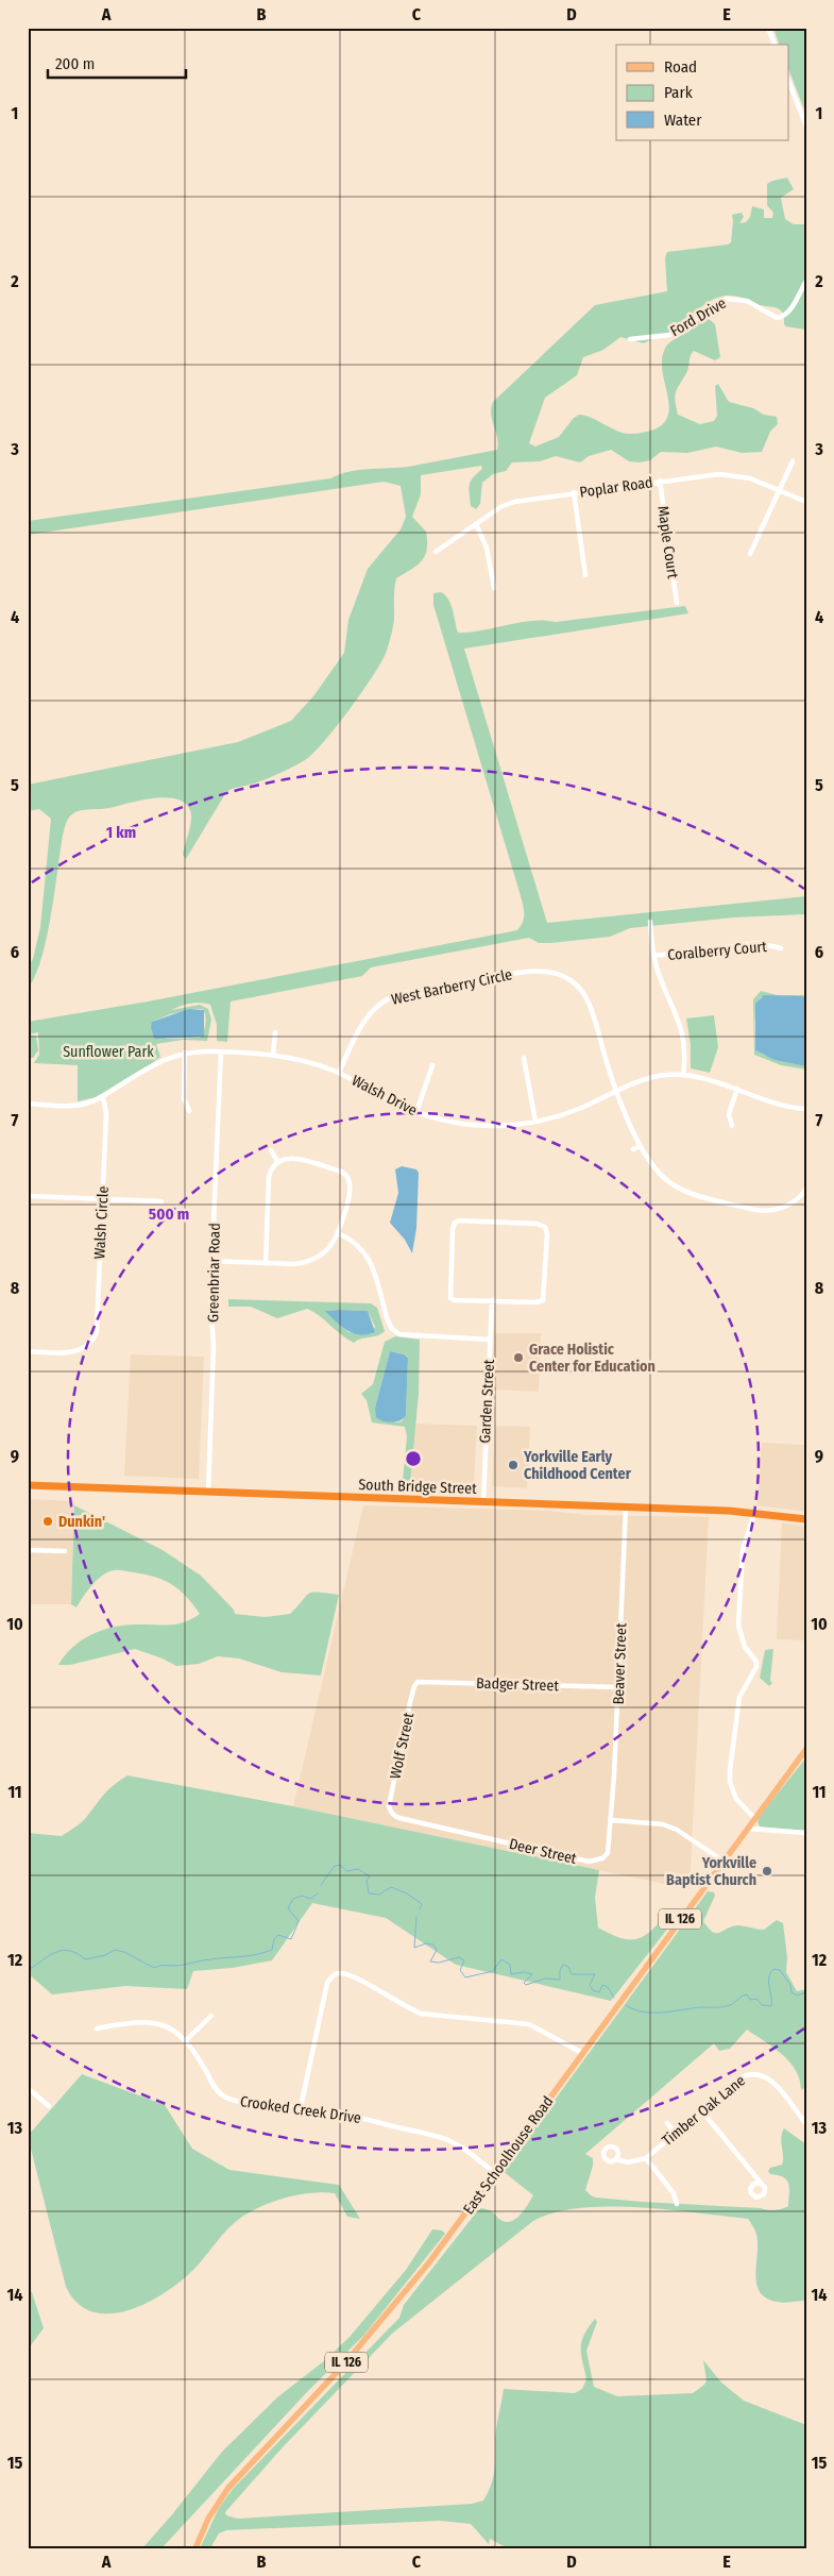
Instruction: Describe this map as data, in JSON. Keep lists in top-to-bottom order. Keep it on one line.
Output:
{"streets":{"highway":["South Bridge Street"],"main road":["IL 126","East Schoolhouse Road"],"street":["Ford Drive","Poplar Road","Maple Court","Coralberry Court","West Barberry Circle","Walsh Drive","Walsh Circle","Greenbriar Road","Garden Street","Beaver Street","Badger Street","Wolf Street","Deer Street","Crooked Creek Drive","Timber Oak Lane"]},"crossings":[["Poplar Road","Maple Court"],["West Barberry Circle","Walsh Drive"],["Walsh Drive","Walsh Circle"],["Walsh Drive","Greenbriar Road"],["Greenbriar Road","South Bridge Street"],["Garden Street","South Bridge Street"],["South Bridge Street","Beaver Street"],["Beaver Street","Badger Street"],["Beaver Street","Deer Street"],["Badger Street","Wolf Street"],["Wolf Street","Deer Street"],["Crooked Creek Drive","East Schoolhouse Road"]],"parks":["Sunflower Park"],"places":["Grace Holistic Center for Education","Yorkville Early Childhood Center","Dunkin'","Yorkville Baptist Church"],"legend":["Road","Park","Water"],"scale_bar":"200 m","grid":{"columns":["A","B","C","D","E"],"rows":["1","2","3","4","5","6","7","8","9","10","11","12","13","14","15"]},"rings":["1 km","500 m"]}
